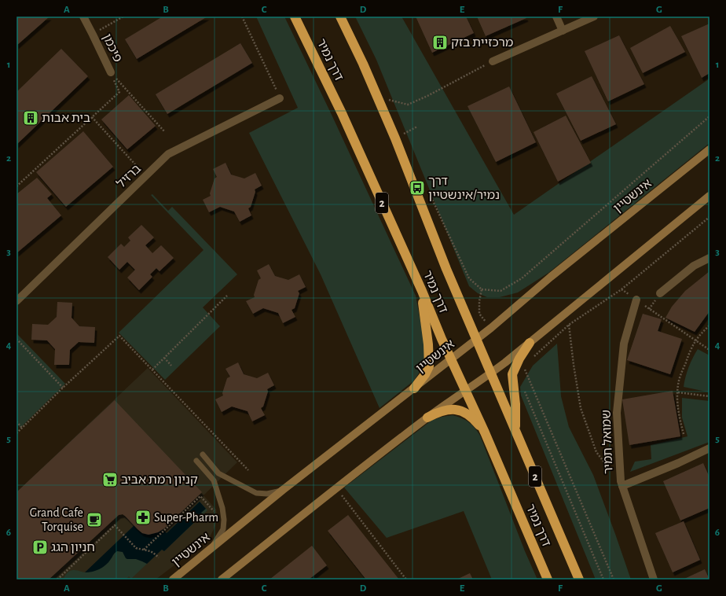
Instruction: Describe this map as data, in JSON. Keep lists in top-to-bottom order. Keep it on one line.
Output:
{"streets":{"highway":["דרך נמיר","2"],"street":["פיכמן","ברזיל","אינשטיין","שמואל תמיר"]},"crossings":[["דרך נמיר","אינשטיין"]],"places":{"building":["מרכזיית בזק","בית אבות"],"bus stop":["דרך נמיר/אינשטיין"],"supermarket":["קניון רמת אביב"],"pharmacy":["Super-Pharm"],"cafe":["Grand Cafe Torquise"],"parking":["חניון הגג"]},"grid":{"columns":["A","B","C","D","E","F","G"],"rows":["1","2","3","4","5","6"]}}
